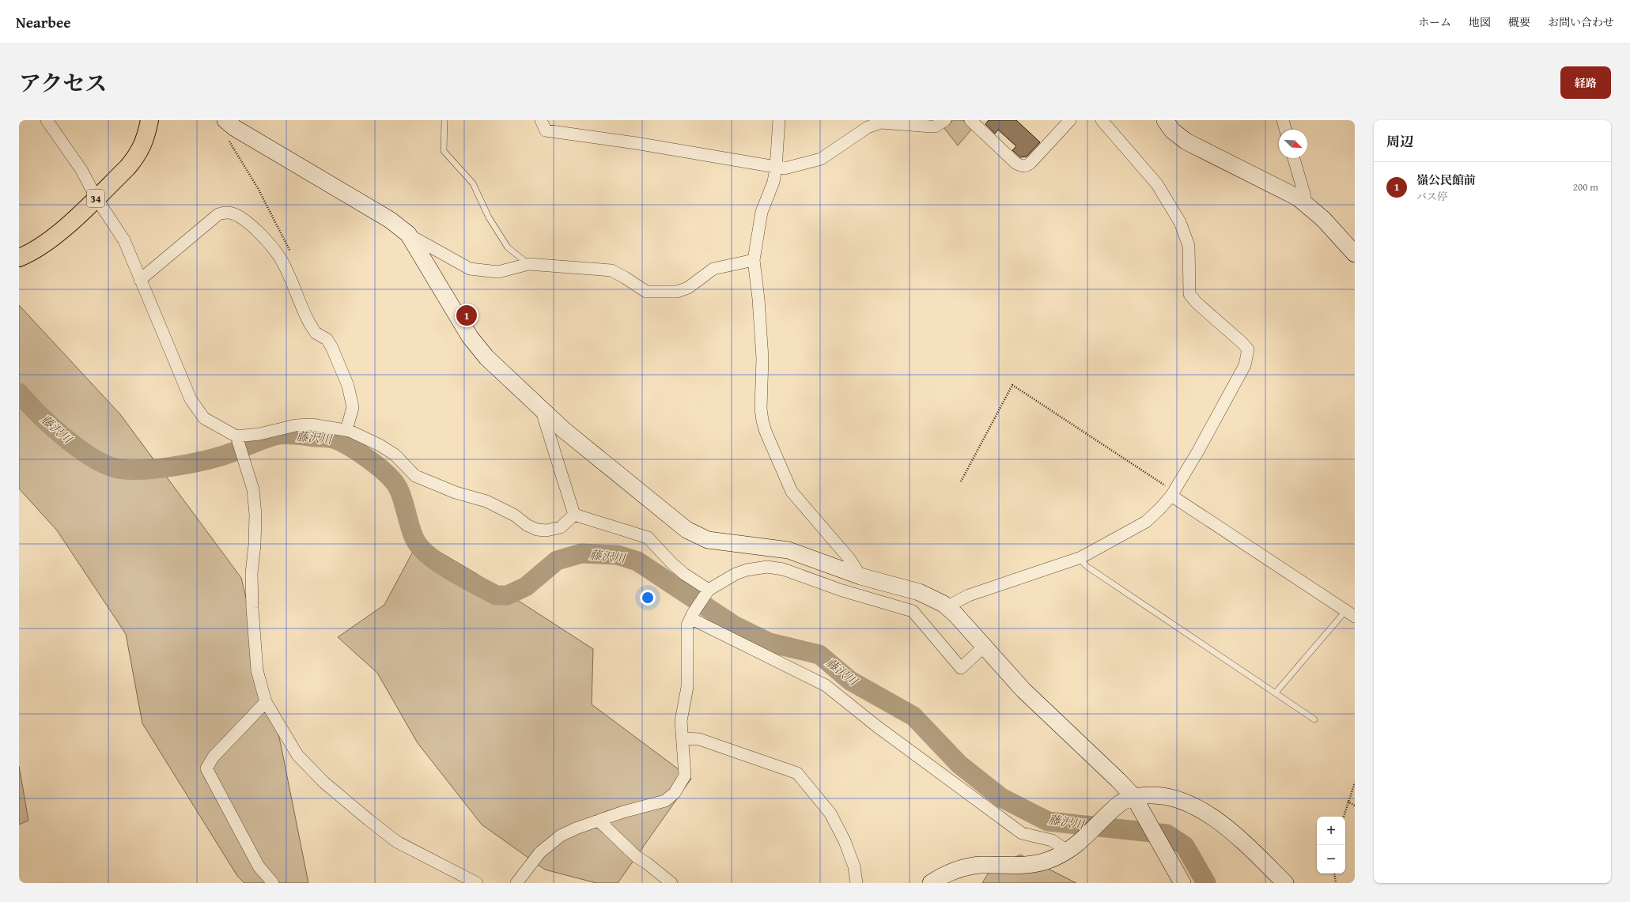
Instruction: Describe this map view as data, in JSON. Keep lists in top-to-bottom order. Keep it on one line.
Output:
{"streets":{"main road":["34"]},"water":["藤沢川"],"north":"bottom right","page":{"header":"Nearbee","nav":["ホーム","地図","概要","お問い合わせ"],"title":"アクセス","buttons":"経路","heading":"周辺","list":[{"mark":"1","name":"嶺公民館前","note":"バス停","value":"200 m"}],"pins":"1","map_buttons":["+","−"]}}
